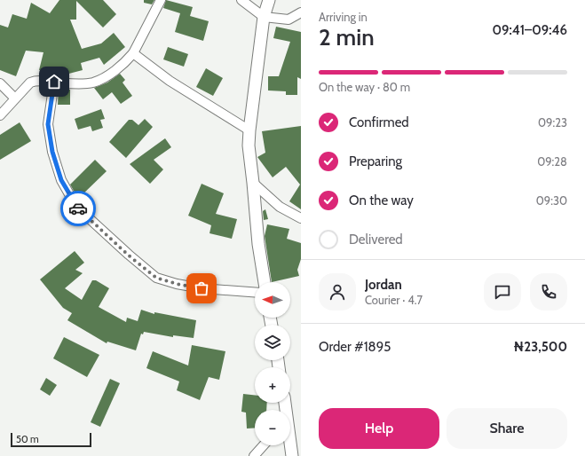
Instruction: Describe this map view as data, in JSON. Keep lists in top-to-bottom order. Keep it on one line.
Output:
{"scale_bar":"50 m","north":"left","page":{"heading":["2 min","Arriving in","09:41–09:46"],"panel":["Jordan","Courier · 4.7","Order #1895","₦23,500"],"bar":"On the way · 80 m","list":[["Confirmed","09:23"],["Preparing","09:28"],["On the way","09:30"],"Delivered"],"map_buttons":["+","−"],"buttons":["Help","Share"],"scale":"50 m"}}
